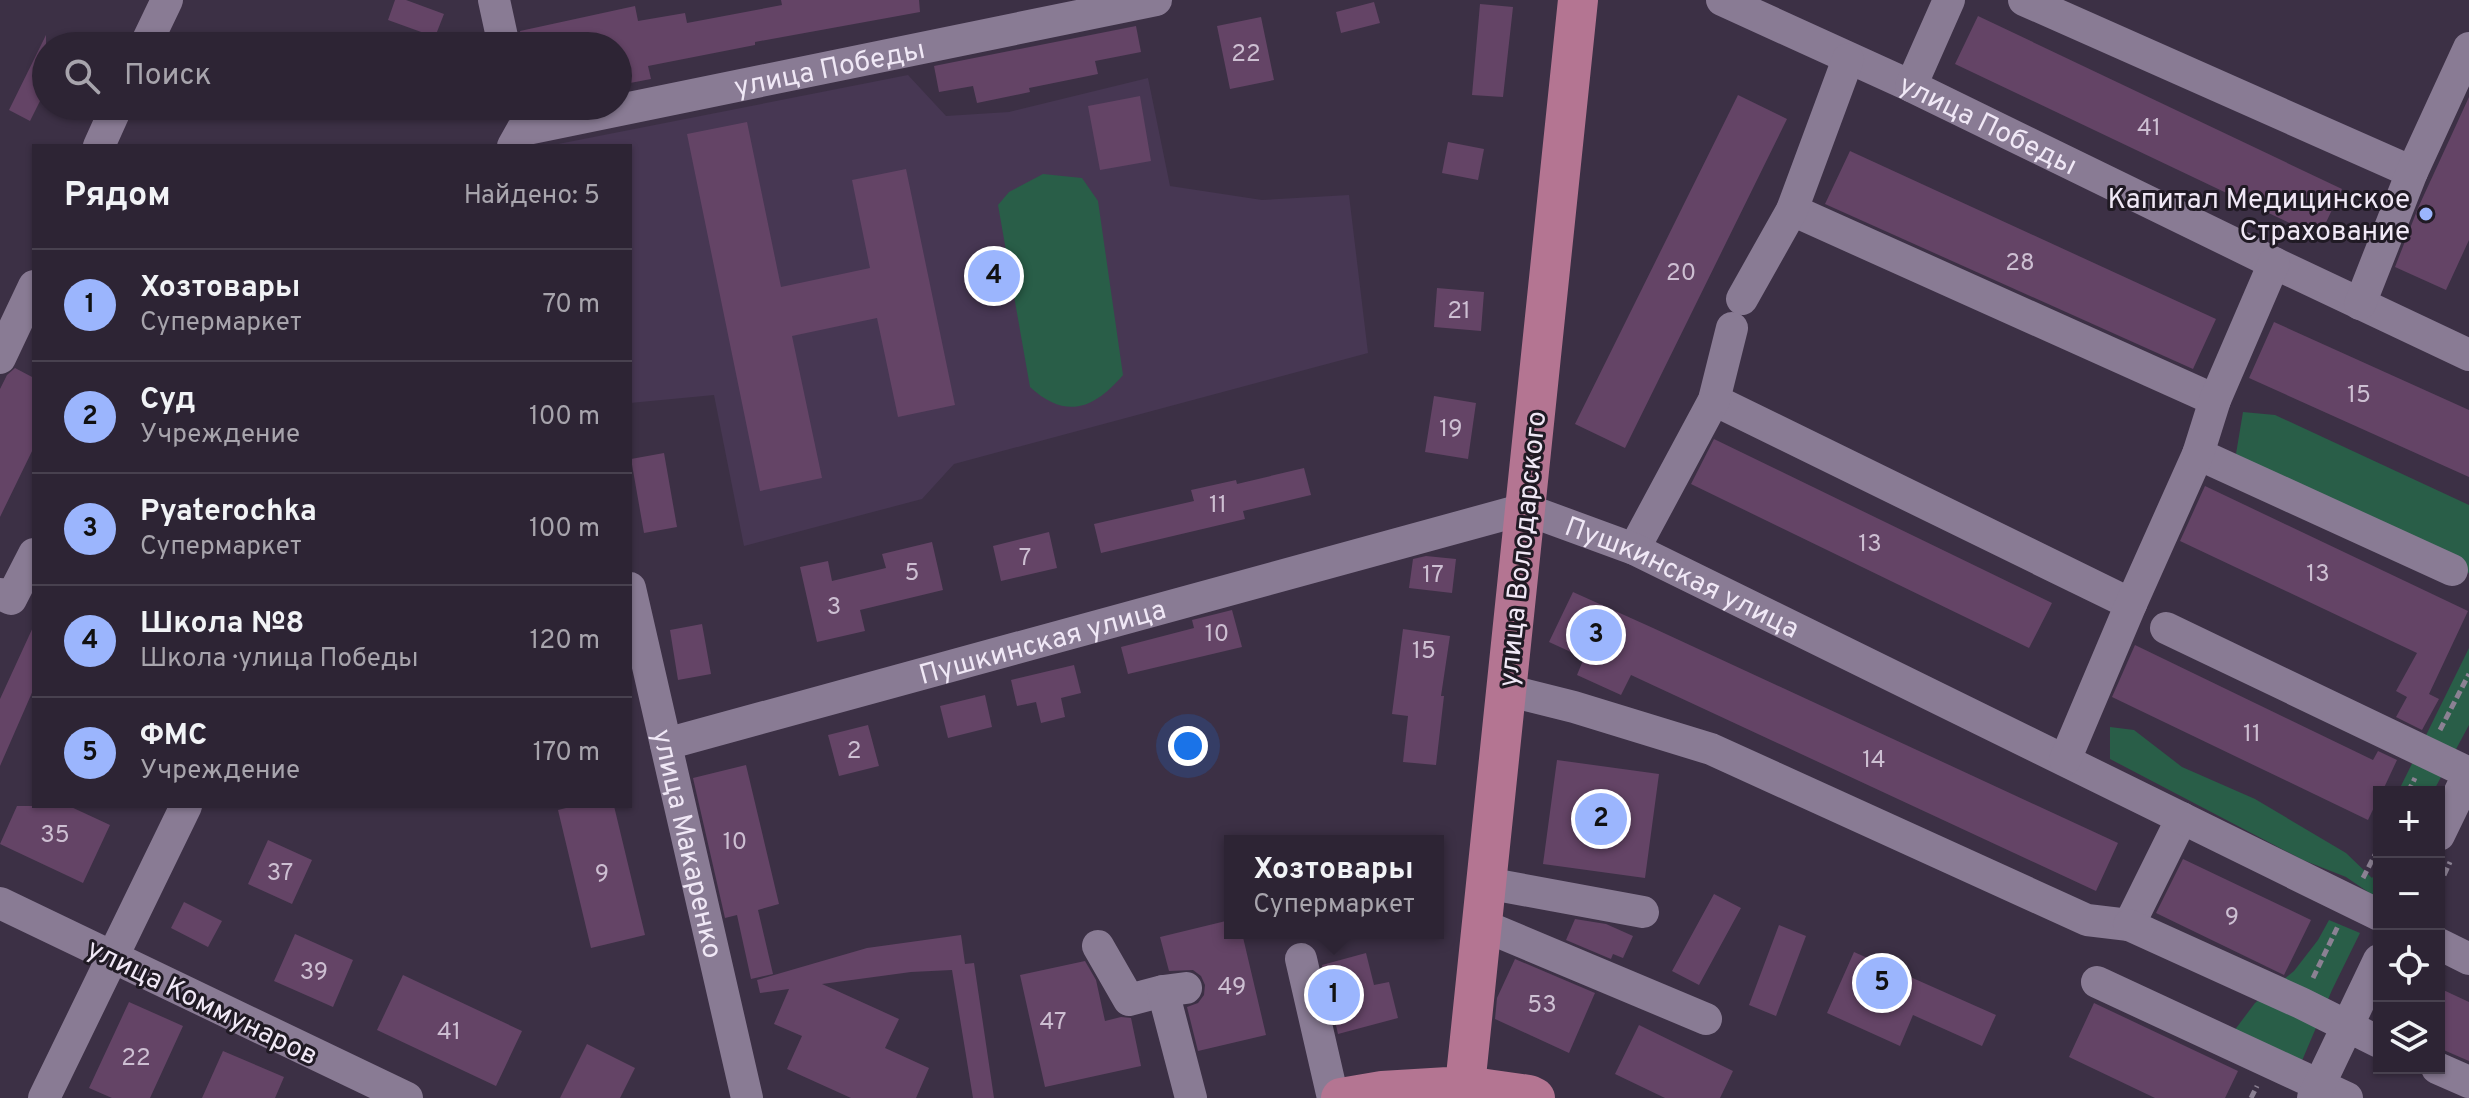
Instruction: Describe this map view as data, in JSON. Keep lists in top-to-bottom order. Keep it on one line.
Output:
{"streets":{"main road":["улица Володарского"],"street":["улица Победы","Пушкинская улица","улица Макаренко","улица Коммунаров"]},"crossings":[["улица Володарского","Пушкинская улица"],["Пушкинская улица","улица Макаренко"]],"places":["Капитал Медицинское Страхование"],"house_numbers":["22","41","28","20","21","15","19","11","13","7","5","13","17","3","10","15","11","2","14","35","10","37","9","9","39","49","53","47","41","22"],"page":{"search":"Поиск","heading":["Рядом","Найдено: 5"],"pins":["4","3","2","5","1"],"list":[{"mark":"1","name":"Хозтовары","note":"Супермаркет","value":"70 m"},{"mark":"2","name":"Суд","note":"Учреждение","value":"100 m"},{"mark":"3","name":"Pyaterochka","note":"Супермаркет","value":"100 m"},{"mark":"4","name":"Школа №8","note":"Школа · улица Победы","value":"120 m"},{"mark":"5","name":"ФМС","note":"Учреждение","value":"170 m"}],"map_buttons":["+","−"],"popup":["Хозтовары","Супермаркет"]}}
